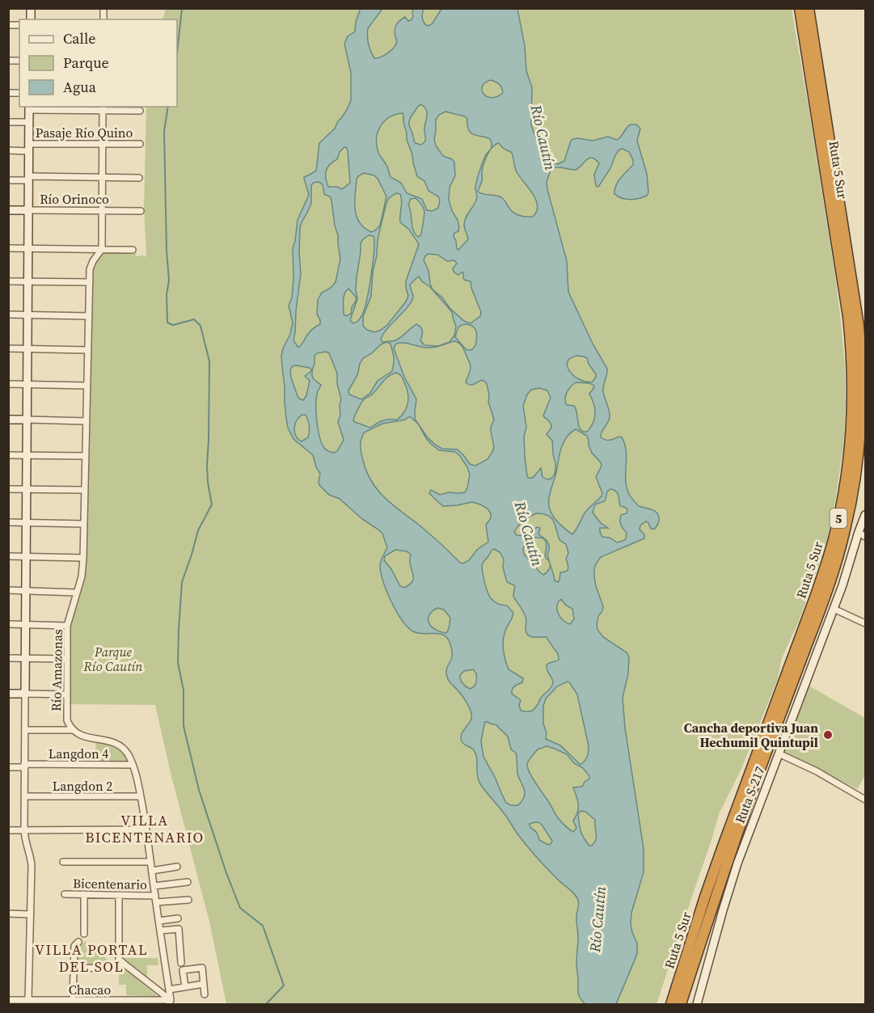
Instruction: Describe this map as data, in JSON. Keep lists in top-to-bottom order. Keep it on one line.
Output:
{"streets":{"highway":["Ruta 5 Sur","5"],"street":["Pasaje Río Quino","Río Orinoco","Río Amazonas","Langdon 4","Langdon 2","Ruta S-217","Bicentenario","Chacao"]},"districts":["VILLA BICENTENARIO","VILLA PORTAL DEL SOL"],"water":["Río Cautín"],"parks":["Parque Río Cautín"],"places":["Cancha deportiva Juan Hechumil Quintupil"],"legend":["Calle","Parque","Agua"]}
